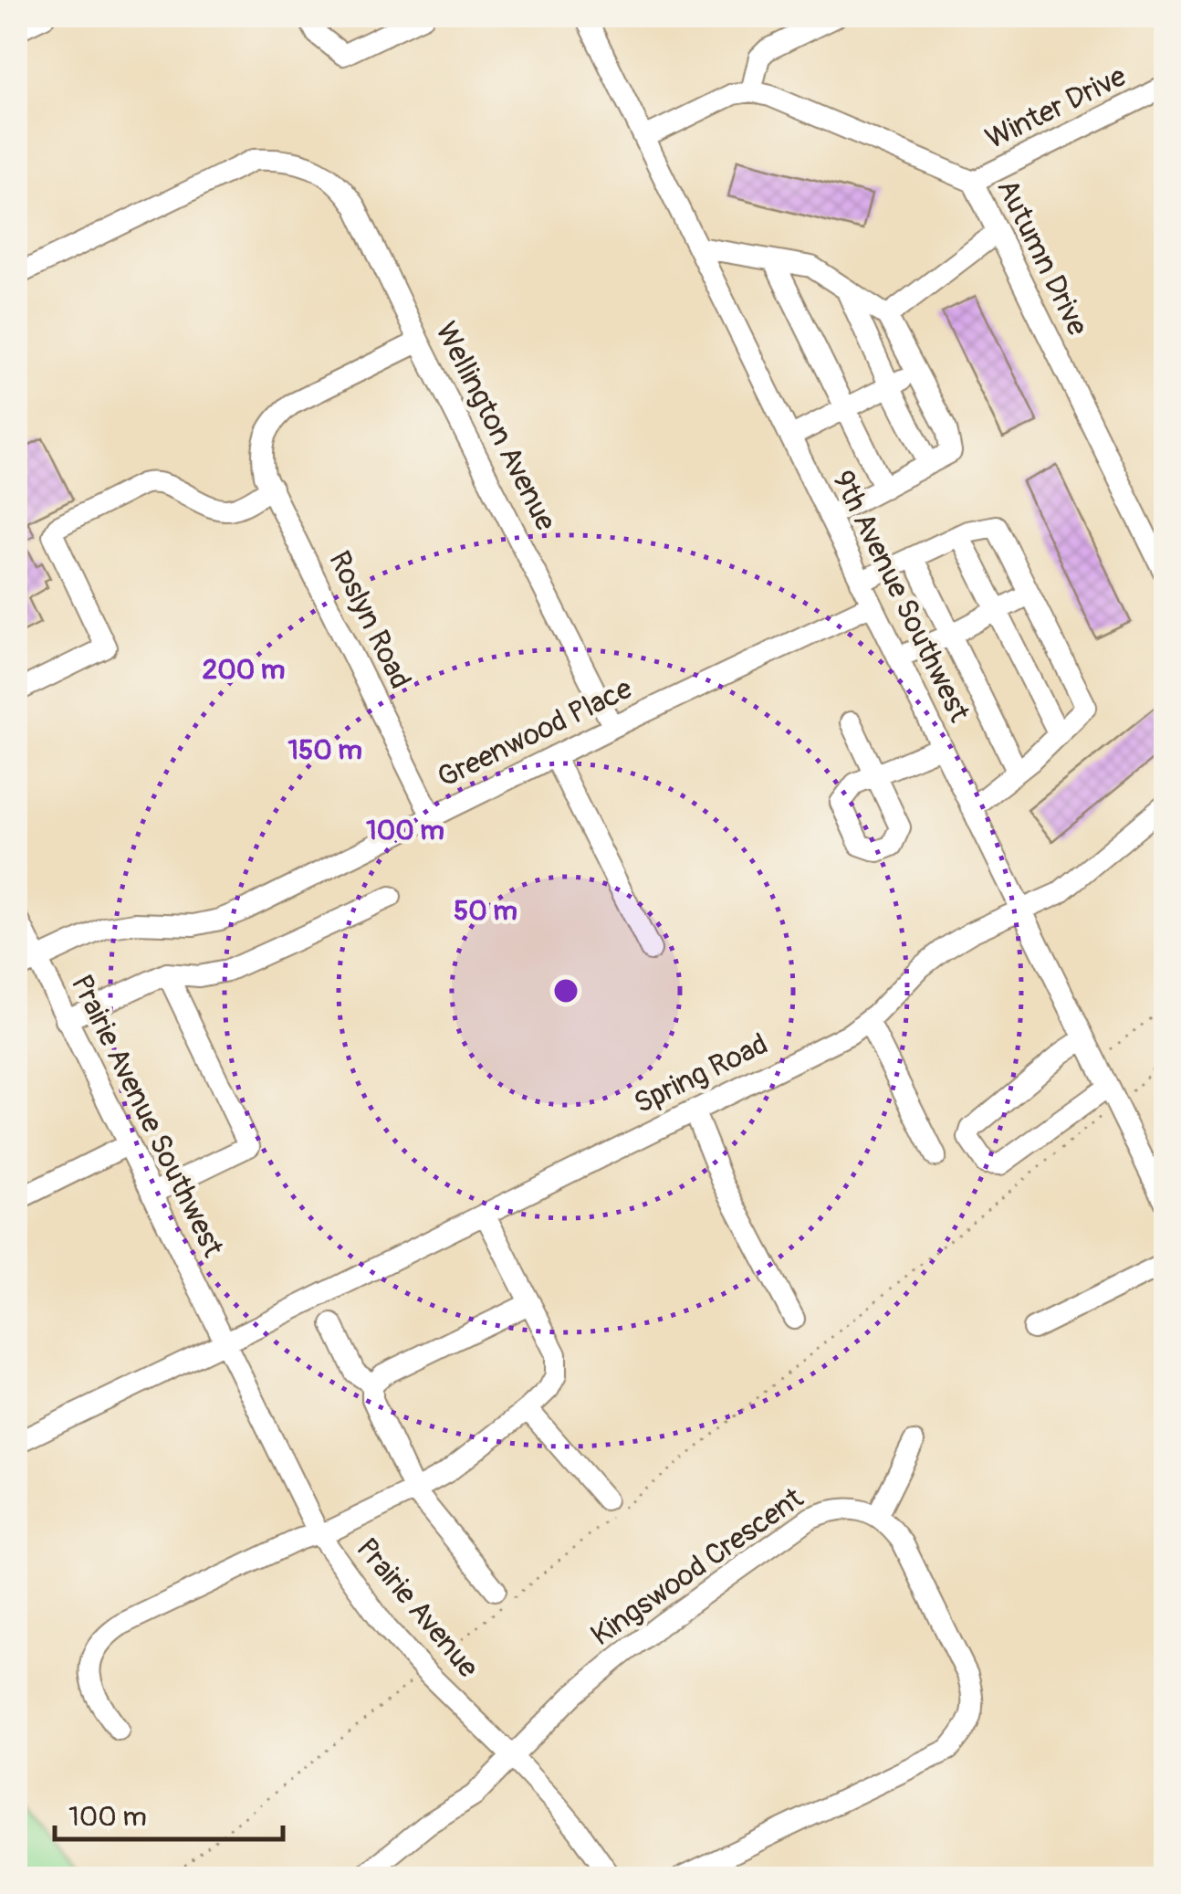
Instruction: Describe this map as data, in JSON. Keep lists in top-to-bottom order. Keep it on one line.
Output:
{"streets":{"street":["Winter Drive","Autumn Drive","Wellington Avenue","9th Avenue Southwest","Roslyn Road","Greenwood Place","Spring Road","Prairie Avenue Southwest","Kingswood Crescent","Prairie Avenue"]},"crossings":[["Winter Drive","Autumn Drive"],["Wellington Avenue","Roslyn Road"],["Wellington Avenue","Greenwood Place"],["9th Avenue Southwest","Greenwood Place"],["9th Avenue Southwest","Spring Road"],["Roslyn Road","Greenwood Place"],["Greenwood Place","Prairie Avenue Southwest"],["Spring Road","Prairie Avenue Southwest"],["Spring Road","Prairie Avenue"],["Prairie Avenue Southwest","Prairie Avenue"],["Kingswood Crescent","Prairie Avenue"]],"scale_bar":"100 m","rings":["200 m","150 m","100 m","50 m"]}
